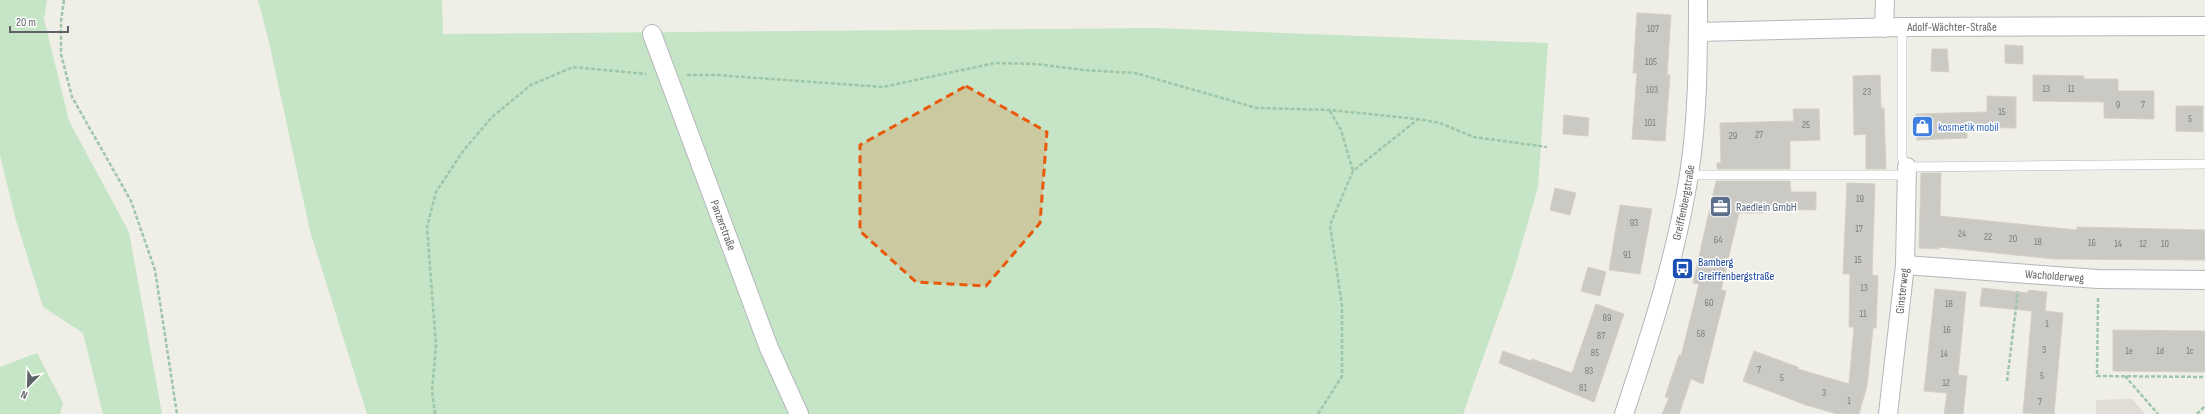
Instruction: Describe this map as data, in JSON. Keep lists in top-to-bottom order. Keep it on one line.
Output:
{"streets":{"street":["Adolf-Wächter-Straße","Greiffenbergstraße","Panzerstraße","Wacholderweg","Ginsterweg"]},"crossings":[["Adolf-Wächter-Straße","Greiffenbergstraße"],["Wacholderweg","Ginsterweg"]],"places":{"shop":["kosmetik mobil"],"office":["Raedlein GmbH"],"bus stop":["Bamberg Greiffenbergstraße"]},"house_numbers":["107","105","13","11","103","23","9","7","15","5","101","25","27","29","19","93","17","24","22","20","64","18","16","14","12","10","91","15","13","60","18","11","89","1","16","58","87","3","1e","1d","1c","85","14","7","83","5","5","12","81","3","1","7"],"scale_bar":"20 m","north":"bottom left"}
